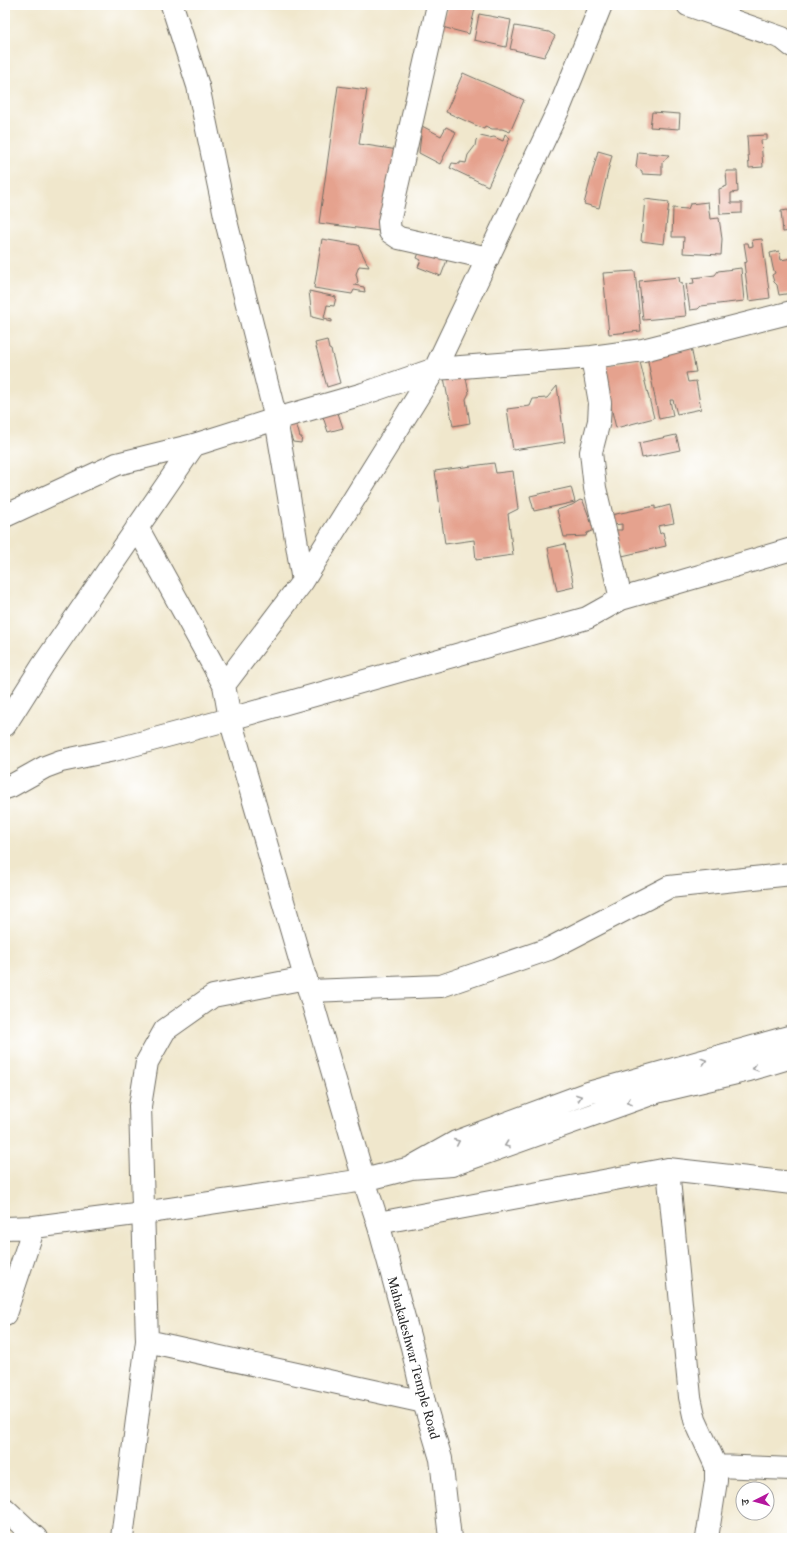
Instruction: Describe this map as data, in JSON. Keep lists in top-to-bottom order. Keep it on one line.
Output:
{"streets":{"street":["Mahakaleshwar Temple Road"]},"north":"left"}
